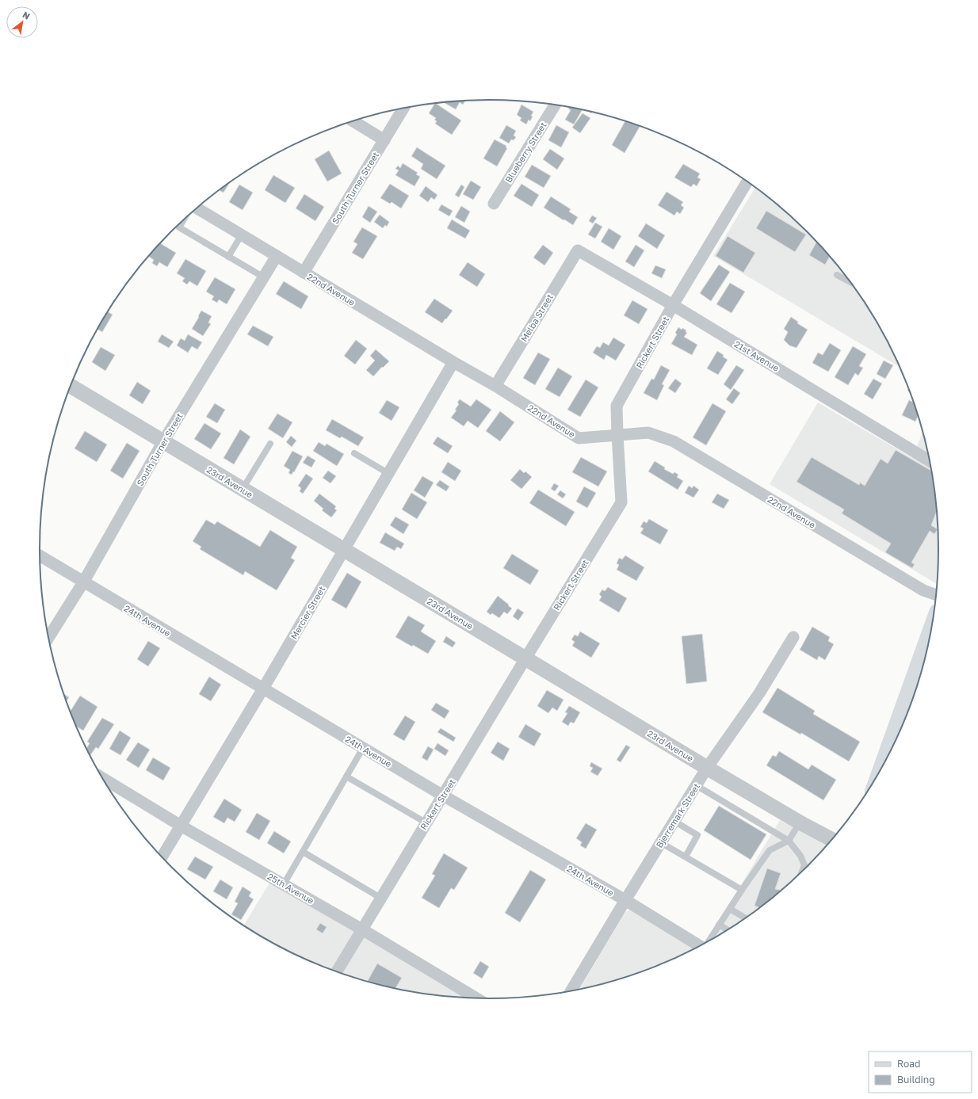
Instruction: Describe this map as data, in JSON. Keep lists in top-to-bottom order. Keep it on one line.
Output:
{"streets":{"street":["Blueberry Street","South Turner Street","22nd Avenue","Melba Street","Rickert Street","21st Avenue","23rd Avenue","Mercier Street","24th Avenue","Bjerremark Street","25th Avenue"]},"crossings":[["South Turner Street","22nd Avenue"],["South Turner Street","23rd Avenue"],["South Turner Street","24th Avenue"],["22nd Avenue","Melba Street"],["22nd Avenue","Rickert Street"],["22nd Avenue","Mercier Street"],["Melba Street","21st Avenue"],["Rickert Street","21st Avenue"],["Rickert Street","23rd Avenue"],["Rickert Street","24th Avenue"],["Rickert Street","25th Avenue"],["23rd Avenue","Mercier Street"],["23rd Avenue","Bjerremark Street"],["Mercier Street","24th Avenue"],["Mercier Street","25th Avenue"],["24th Avenue","Bjerremark Street"]],"legend":["Road","Building"],"north":"top right"}
